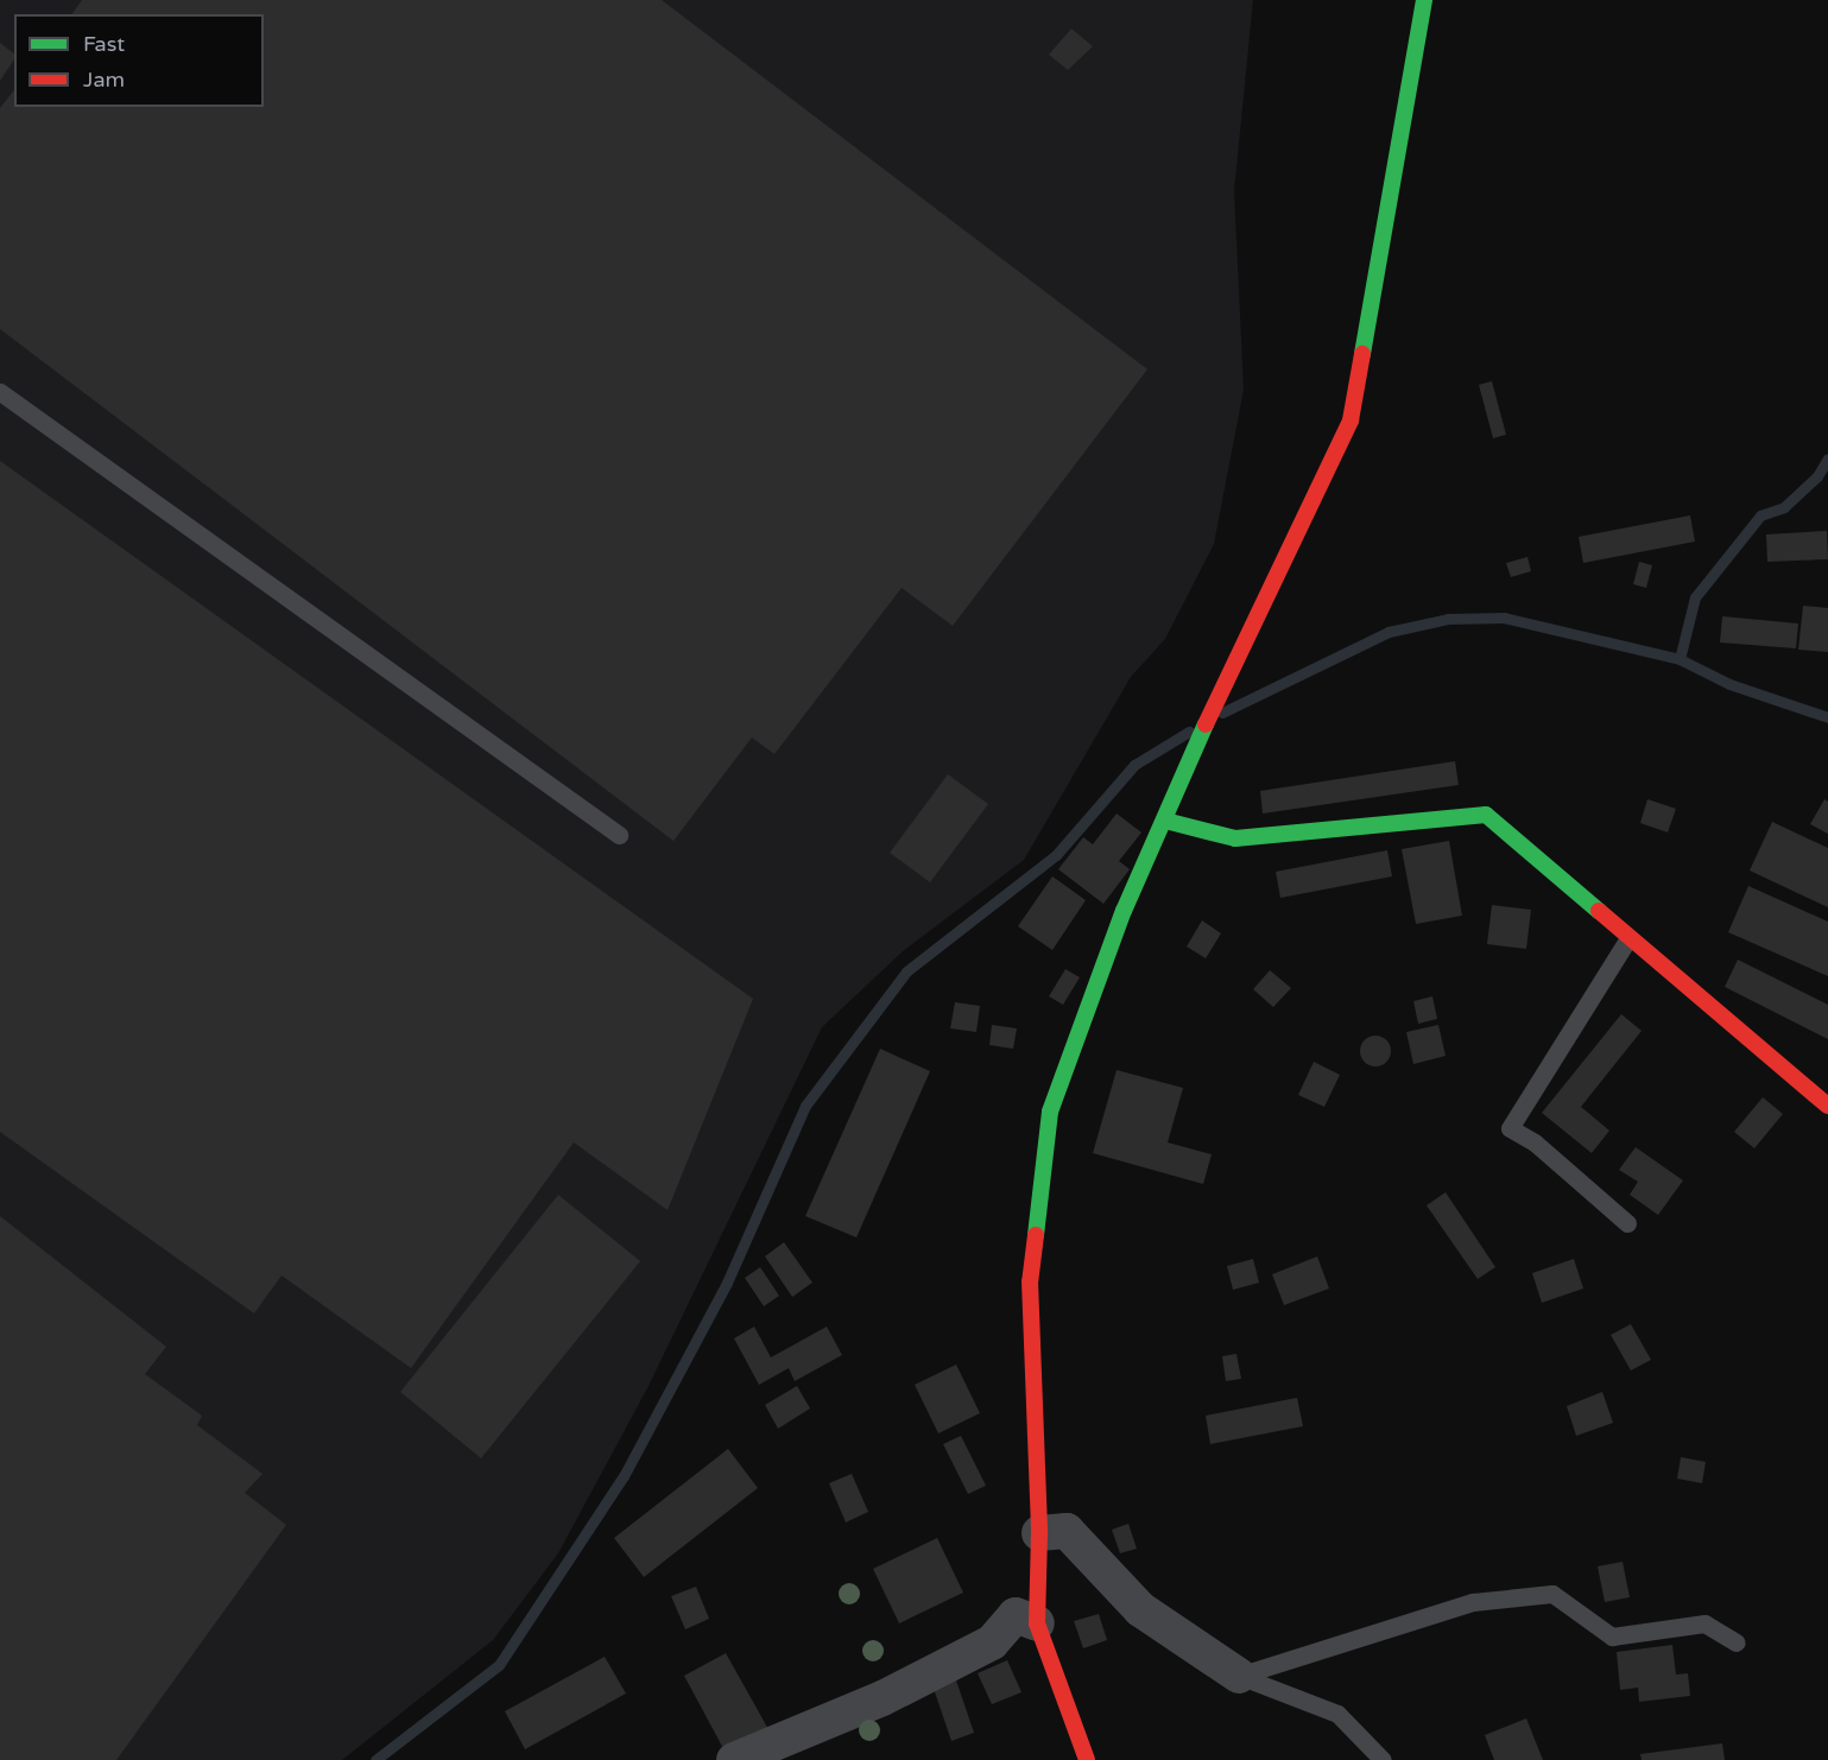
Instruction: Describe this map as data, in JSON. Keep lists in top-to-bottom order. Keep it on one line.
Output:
{"legend":["Fast","Jam"]}
